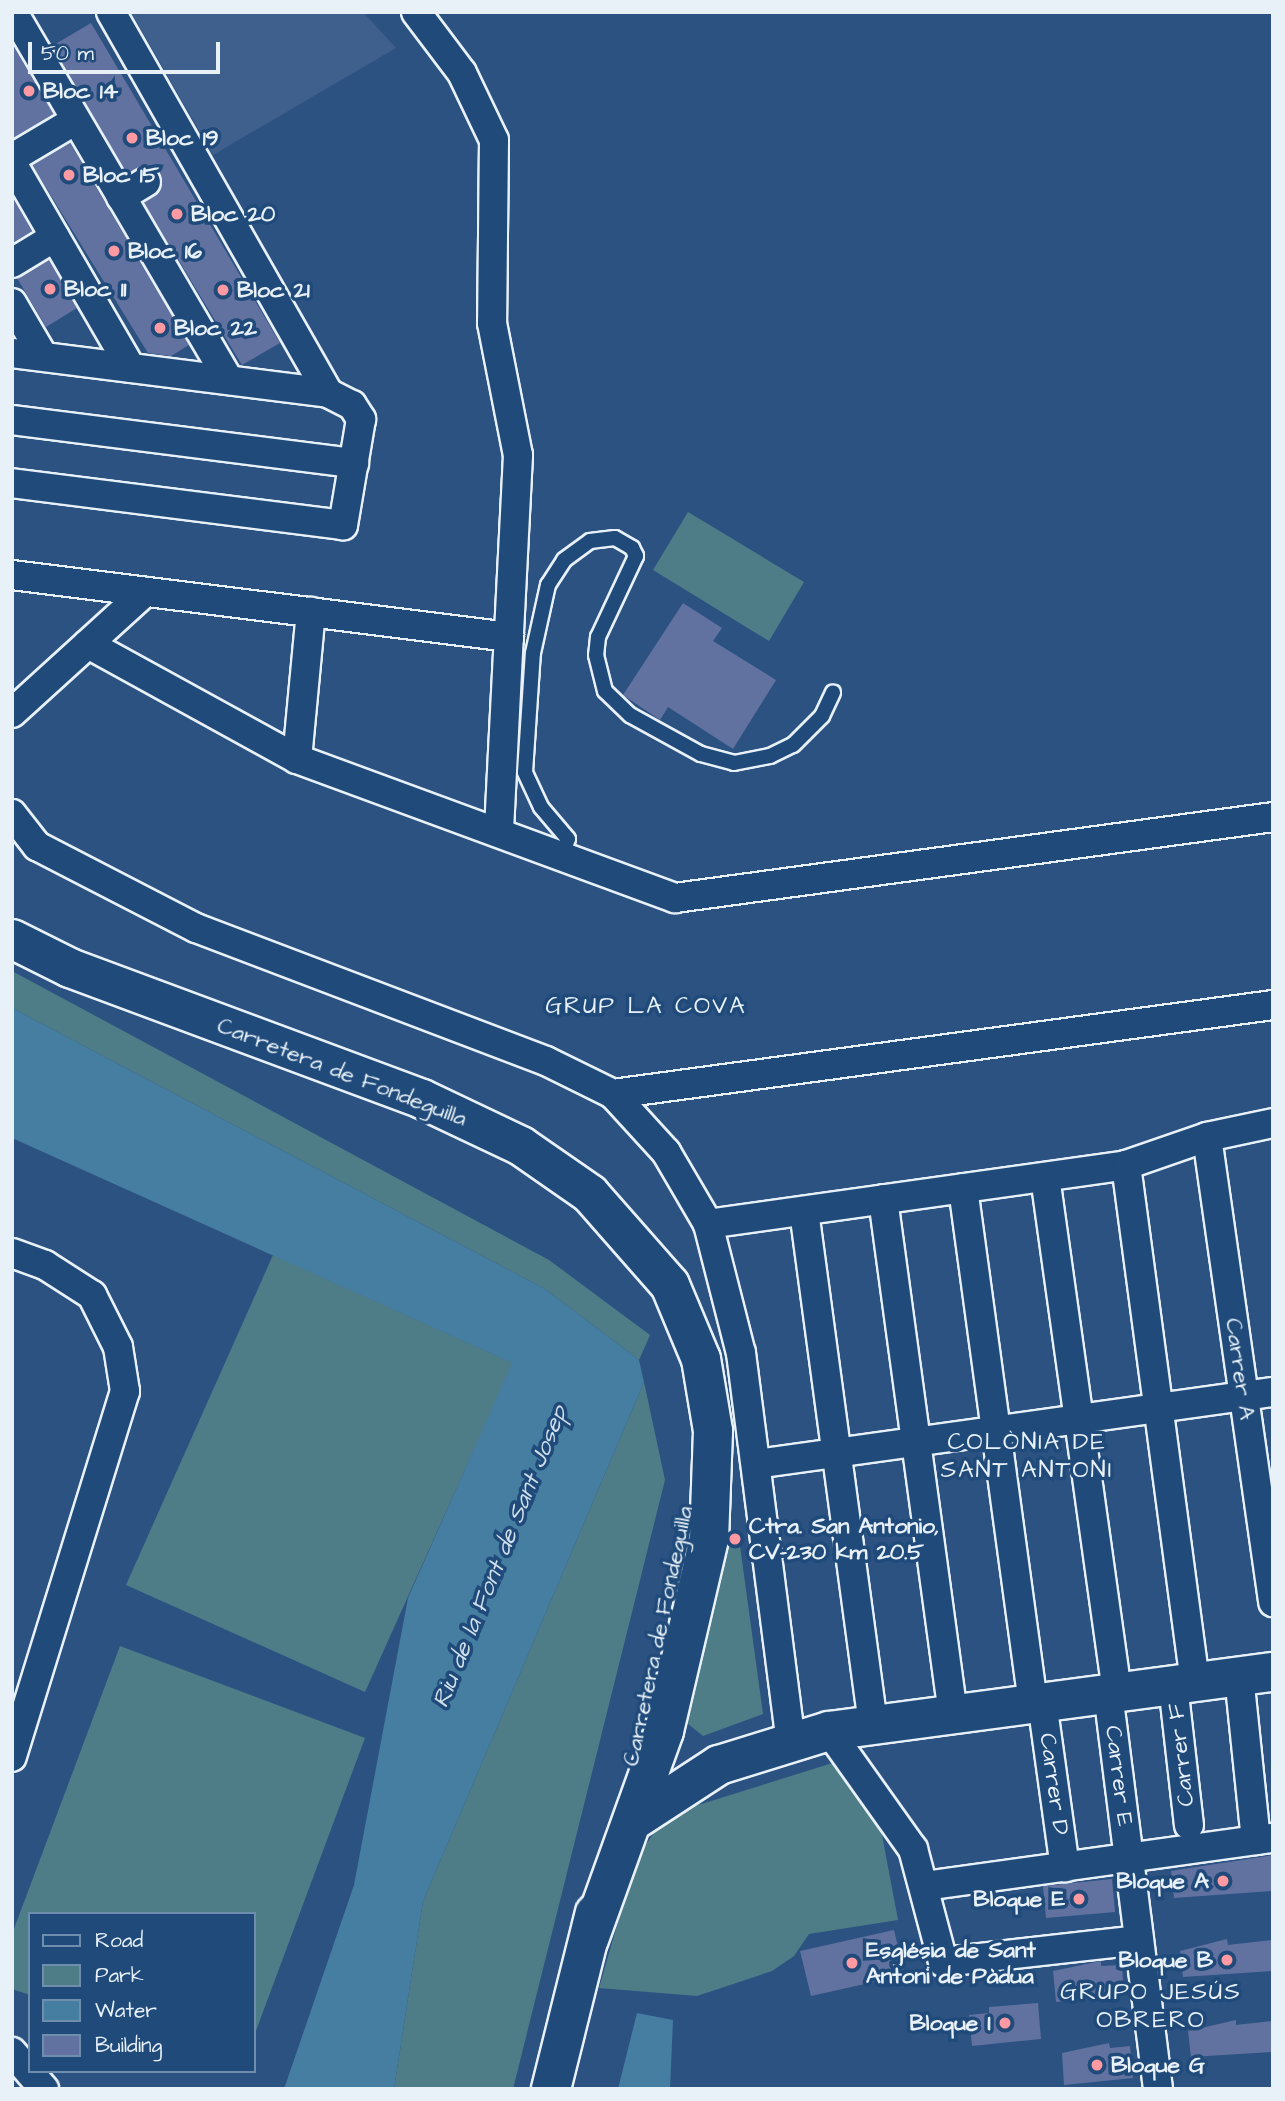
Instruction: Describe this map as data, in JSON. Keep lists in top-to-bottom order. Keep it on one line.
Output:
{"streets":{"main road":["Carretera de Fondeguilla"],"street":["Carrer A","Carrer F","Carrer E","Carrer D"]},"districts":["GRUP LA COVA","COLÒNIA DE SANT ANTONI","GRUPO JESÚS OBRERO"],"water":["Riu de la Font de Sant Josep"],"places":["Bloc 14","Bloc 19","Bloc 15","Bloc 20","Bloc 16","Bloc 11","Bloc 21","Bloc 22","Ctra. San Antonio, CV-230 km 20.5","Bloque A","Bloque E","Bloque B","Església de Sant Antoni de Pàdua","Bloque I","Bloque G"],"legend":["Road","Park","Water","Building"],"scale_bar":"50 m"}
